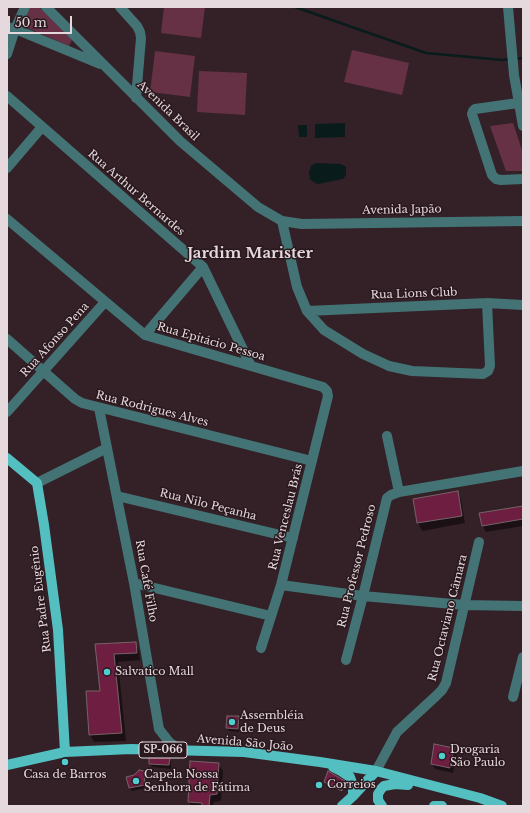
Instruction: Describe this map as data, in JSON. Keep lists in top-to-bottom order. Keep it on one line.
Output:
{"streets":{"main road":["Rua Padre Eugênio","Avenida São João","SP-066"],"street":["Avenida Brasil","Rua Arthur Bernardes","Avenida Japão","Rua Lions Club","Rua Afonso Pena","Rua Epitácio Pessoa","Rua Rodrigues Alves","Rua Nilo Peçanha","Rua Venceslau Brás","Rua Professor Pedroso","Rua Café Filho","Rua Octaviano Câmara"]},"crossings":[["Avenida Brasil","Avenida Japão"],["Rua Arthur Bernardes","Rua Epitácio Pessoa"],["Rua Afonso Pena","Rua Epitácio Pessoa"],["Rua Afonso Pena","Rua Rodrigues Alves"],["Rua Epitácio Pessoa","Rua Venceslau Brás"],["Rua Rodrigues Alves","Rua Venceslau Brás"],["Rua Rodrigues Alves","Rua Café Filho"],["Rua Nilo Peçanha","Rua Venceslau Brás"],["Rua Nilo Peçanha","Rua Café Filho"],["Rua Café Filho","Avenida São João"],["Rua Padre Eugênio","Avenida São João"],["Rua Octaviano Câmara","Avenida São João"]],"districts":["Jardim Marister"],"places":["Salvatico Mall","Assembléia de Deus","Drogaria São Paulo","Casa de Barros","Capela Nossa Senhora de Fátima","Correios"],"scale_bar":"50 m"}
